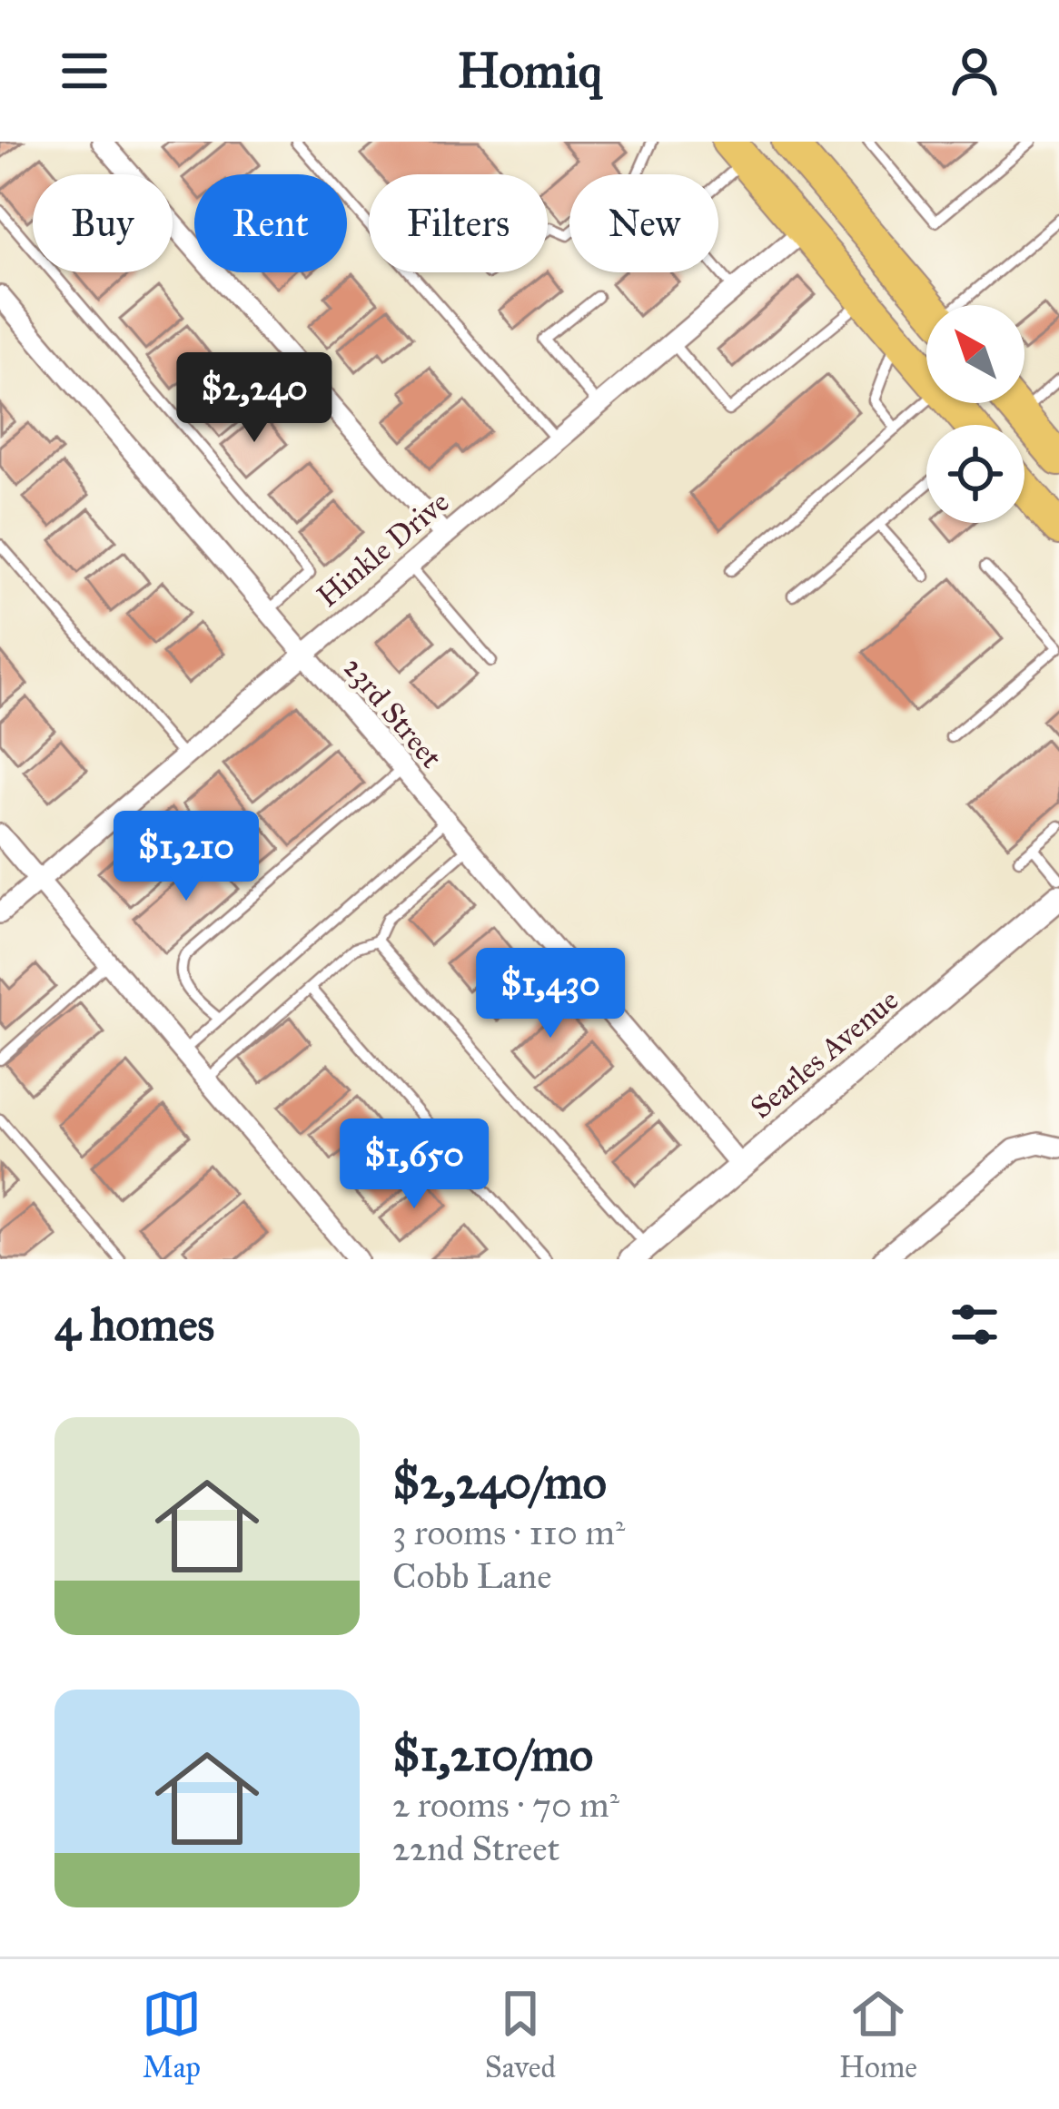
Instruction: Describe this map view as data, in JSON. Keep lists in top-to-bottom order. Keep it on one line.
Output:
{"streets":{"street":["Hinkle Drive","23rd Street","Searles Avenue"]},"crossings":[["Hinkle Drive","23rd Street"],["23rd Street","Searles Avenue"]],"north":"top left","page":{"header":"Homiq","chip":["Buy","Rent","Filters","New"],"price":["$2,240","$1,210","$1,430","$1,650"],"heading":"4 homes","list":[{"name":"$2,240/mo","note":"3 rooms · 110 m² · Cobb Lane"},{"name":"$1,210/mo","note":"2 rooms · 70 m² · 22nd Street"}],"tabs":["Map","Saved","Home"]}}
